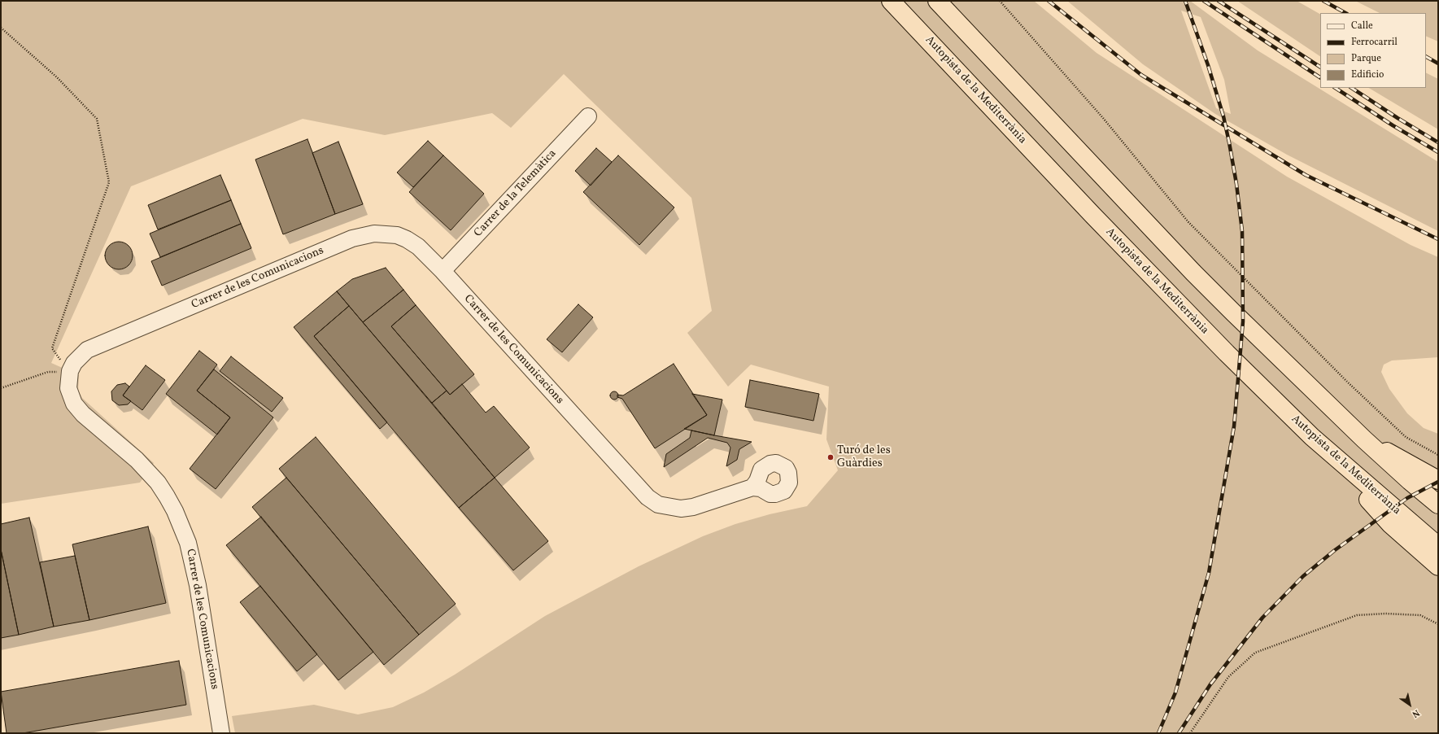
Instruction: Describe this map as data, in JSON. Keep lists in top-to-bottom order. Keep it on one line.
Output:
{"streets":{"highway":["Autopista de la Mediterrània"],"street":["Carrer de la Telemàtica","Carrer de les Comunicacions"]},"crossings":[["Carrer de la Telemàtica","Carrer de les Comunicacions"]],"places":["Turó de les Guàrdies"],"legend":["Calle","Ferrocarril","Parque","Edificio"],"north":"bottom right"}
